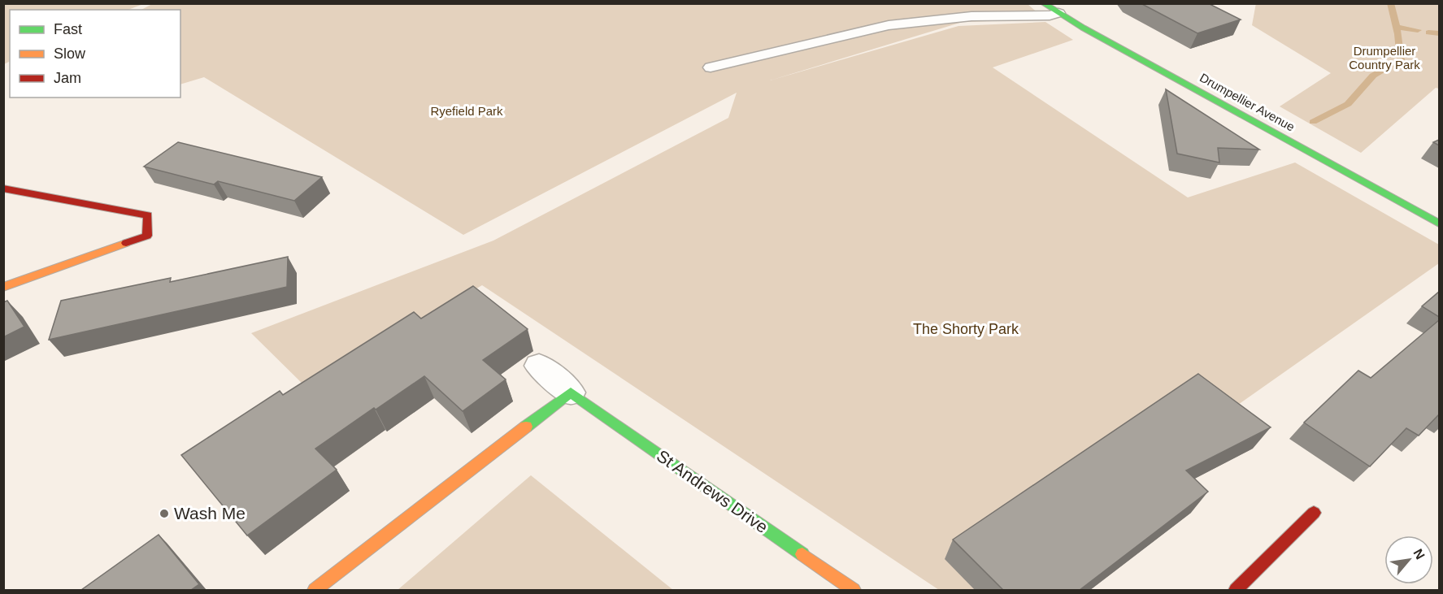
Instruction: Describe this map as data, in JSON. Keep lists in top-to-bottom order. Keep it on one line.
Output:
{"streets":{"street":["Drumpellier Avenue","St Andrews Drive"]},"parks":["Drumpellier Country Park","Ryefield Park","The Shorty Park"],"places":["Wash Me"],"legend":["Fast","Slow","Jam"],"north":"top right"}
